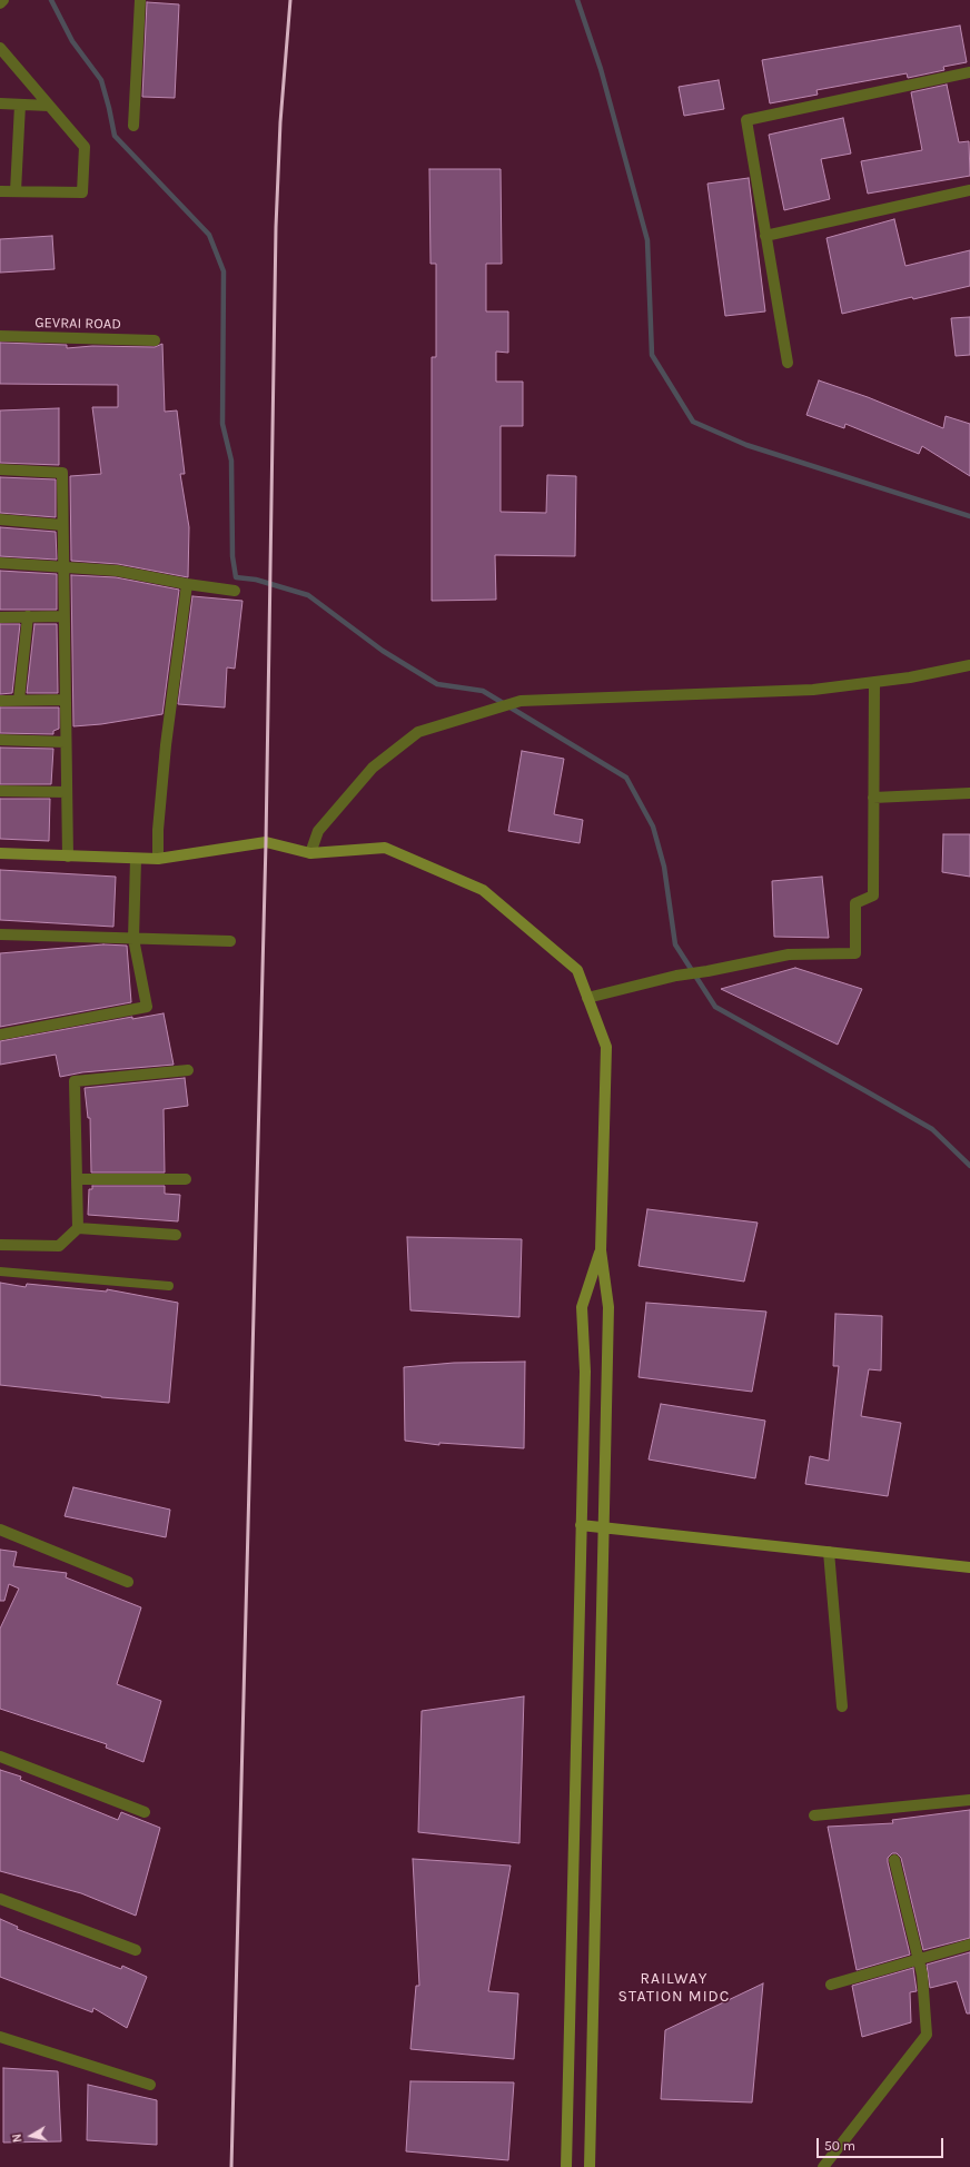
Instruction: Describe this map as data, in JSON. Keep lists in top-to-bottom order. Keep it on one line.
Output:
{"streets":{"street":["GEVRAI ROAD"]},"districts":["RAILWAY STATION MIDC"],"scale_bar":"50 m","north":"left"}
